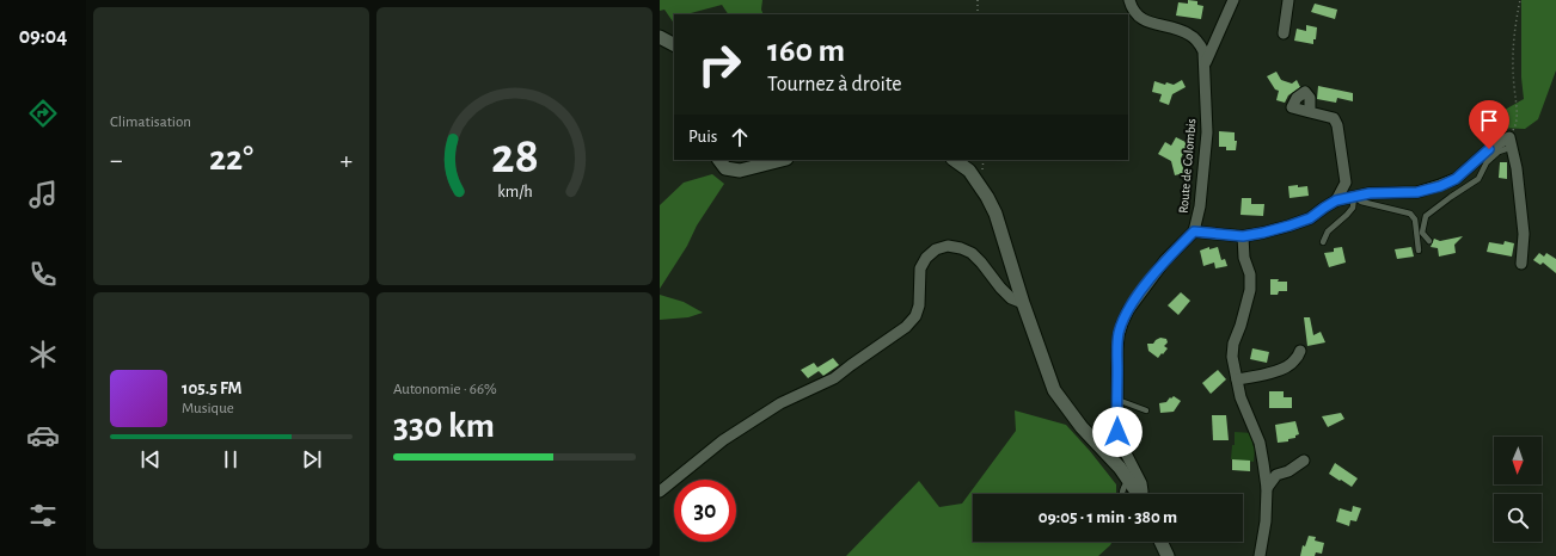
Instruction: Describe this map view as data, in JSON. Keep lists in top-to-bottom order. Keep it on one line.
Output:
{"streets":{"street":["Route de Colombis"]},"north":"bottom","page":{"tabs":"09:04","tile":["Climatisation",["Autonomie · 66%","330 km"]],"turn":["160 m","Tournez à droite"],"then":"Puis","heat":["−","22°","+"],"song":["105.5 FM","Musique"],"limit":"30","trip":"09:05 · 1 min · 380 m","gauge":["28","km/h"]}}
